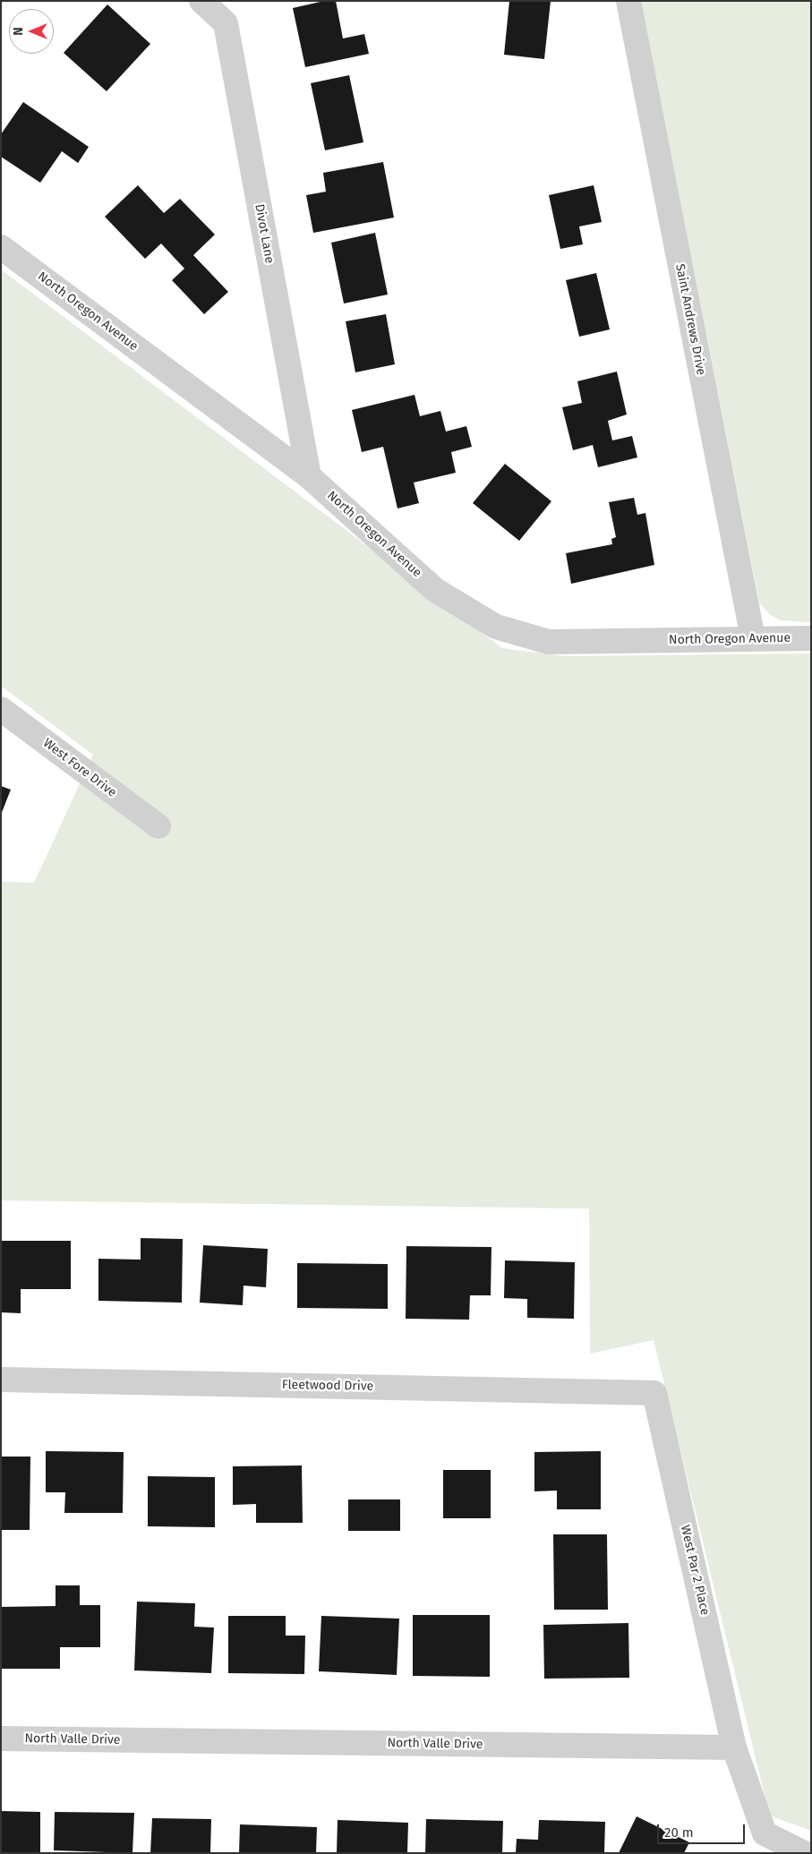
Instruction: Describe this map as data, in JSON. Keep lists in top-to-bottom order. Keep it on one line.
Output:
{"streets":{"street":["Divot Lane","North Oregon Avenue","Saint Andrews Drive","West Fore Drive","Fleetwood Drive","West Par 2 Place","North Valle Drive"]},"crossings":[["Divot Lane","North Oregon Avenue"],["North Oregon Avenue","Saint Andrews Drive"],["Fleetwood Drive","West Par 2 Place"],["West Par 2 Place","North Valle Drive"]],"scale_bar":"20 m","north":"left"}
